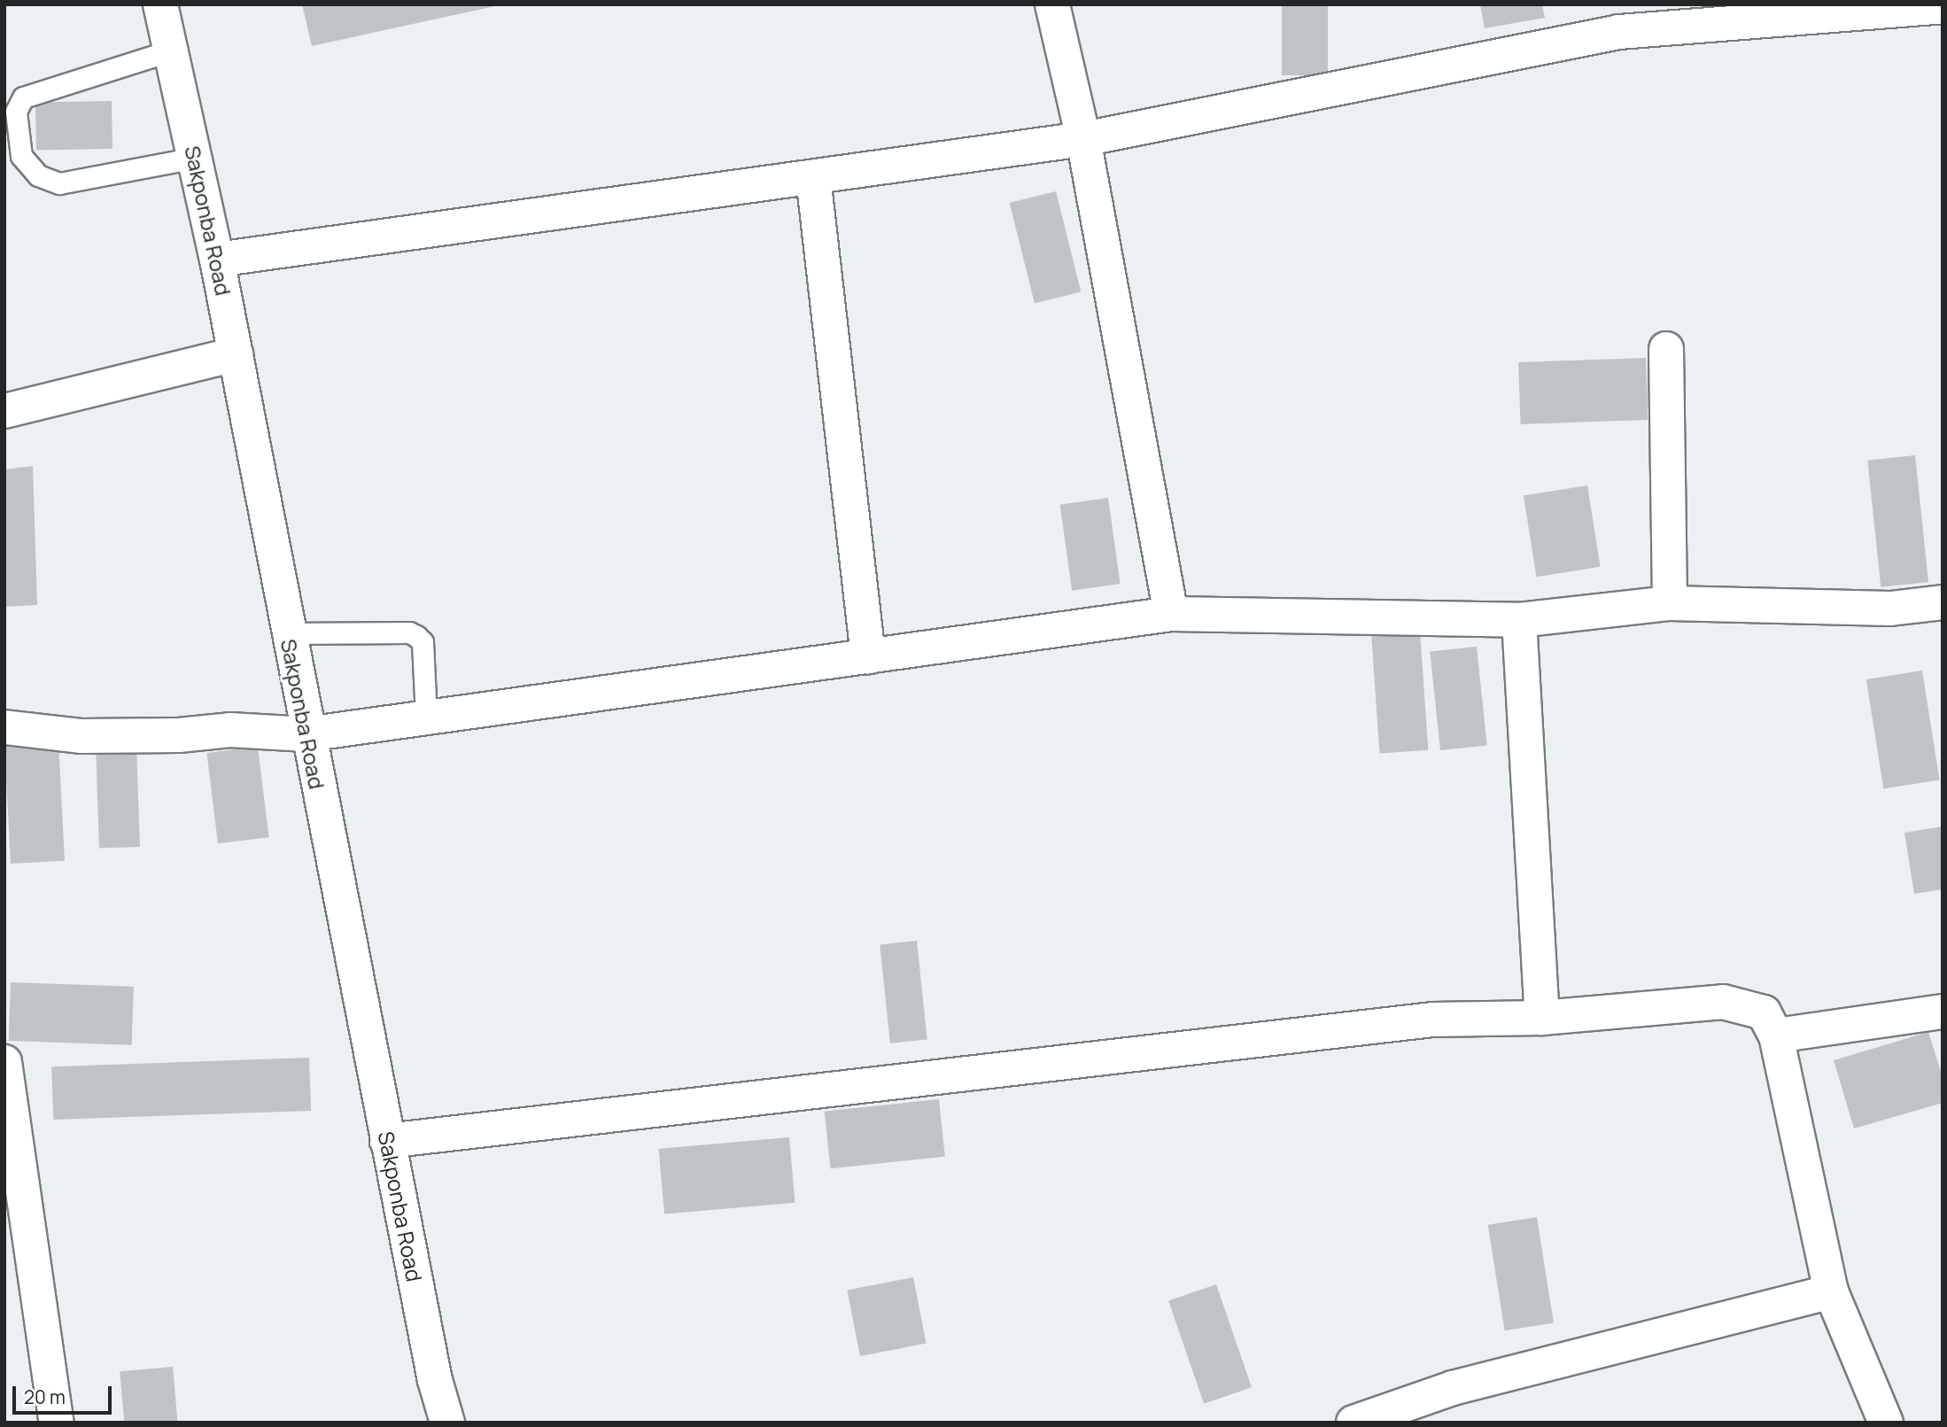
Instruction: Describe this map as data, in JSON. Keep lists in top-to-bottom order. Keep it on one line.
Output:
{"streets":{"street":["Sakponba Road"]},"scale_bar":"20 m"}
